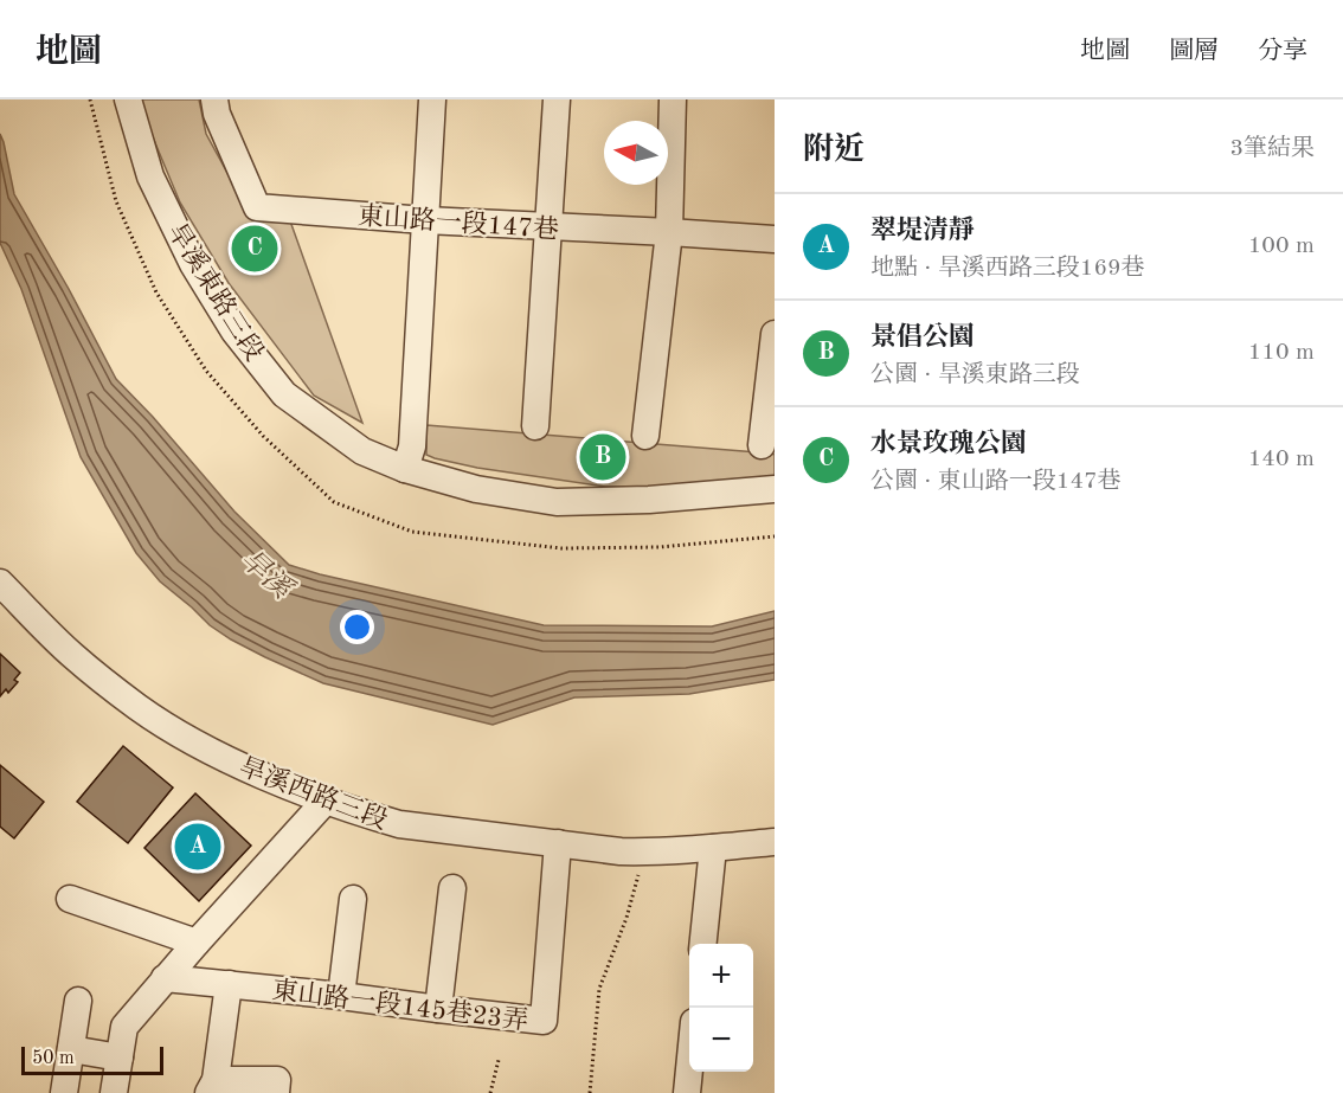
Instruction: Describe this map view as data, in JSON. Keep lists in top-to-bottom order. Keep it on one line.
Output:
{"streets":{"street":["東山路一段147巷","旱溪東路三段","旱溪西路三段","東山路一段145巷23弄"]},"crossings":[["旱溪西路三段","東山路一段145巷23弄"]],"water":["旱溪"],"scale_bar":"50 m","north":"left","page":{"header":"地圖","nav":["地圖","圖層","分享"],"heading":["附近","3筆結果"],"list":[{"mark":"A","name":"翠堤清靜","note":"地點 · 旱溪西路三段169巷","value":"100 m"},{"mark":"B","name":"景倡公園","note":"公園 · 旱溪東路三段","value":"110 m"},{"mark":"C","name":"水景玫瑰公園","note":"公園 · 東山路一段147巷","value":"140 m"}],"pins":["C","B","A"],"map_buttons":["+","−"],"scale":"50 m"}}
